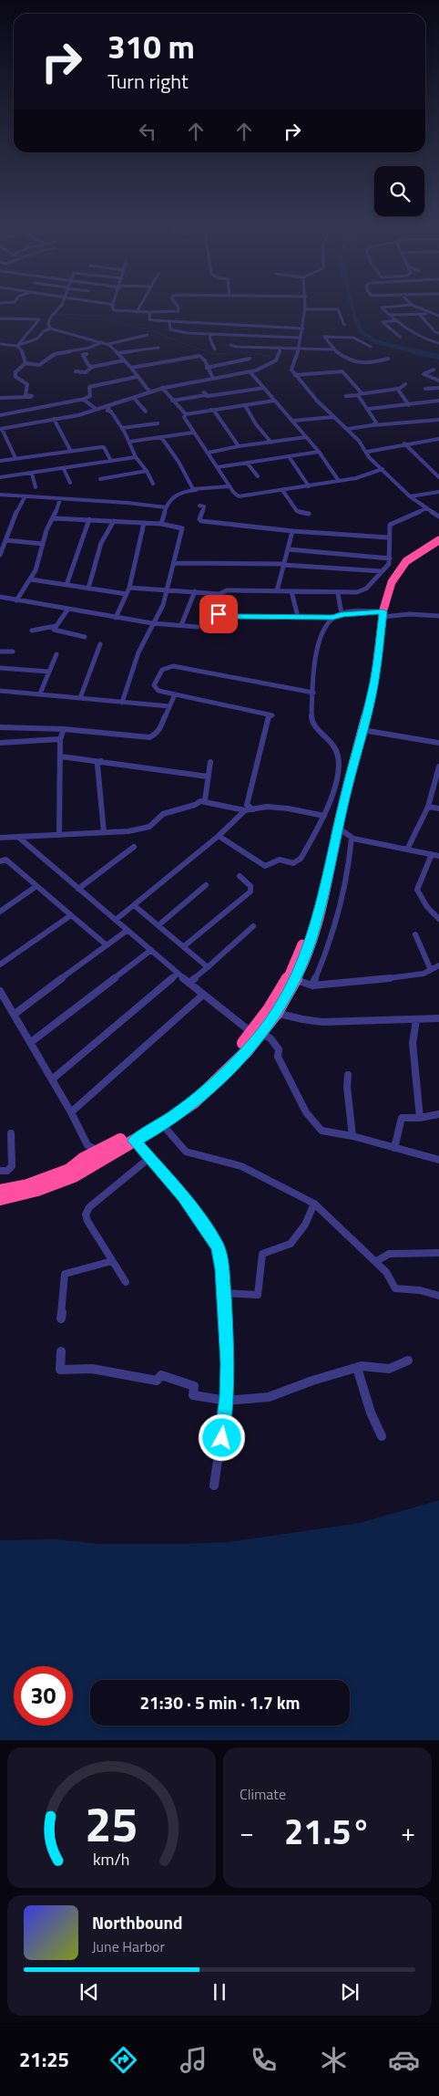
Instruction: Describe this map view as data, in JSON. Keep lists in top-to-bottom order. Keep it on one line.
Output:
{"page":{"turn":["310 m","Turn right"],"limit":"30","trip":"21:30 · 5 min · 1.7 km","tile":"Climate","heat":["−","21.5°","+"],"song":["Northbound","June Harbor"],"tabs":"21:25","gauge":["25","km/h"]}}
